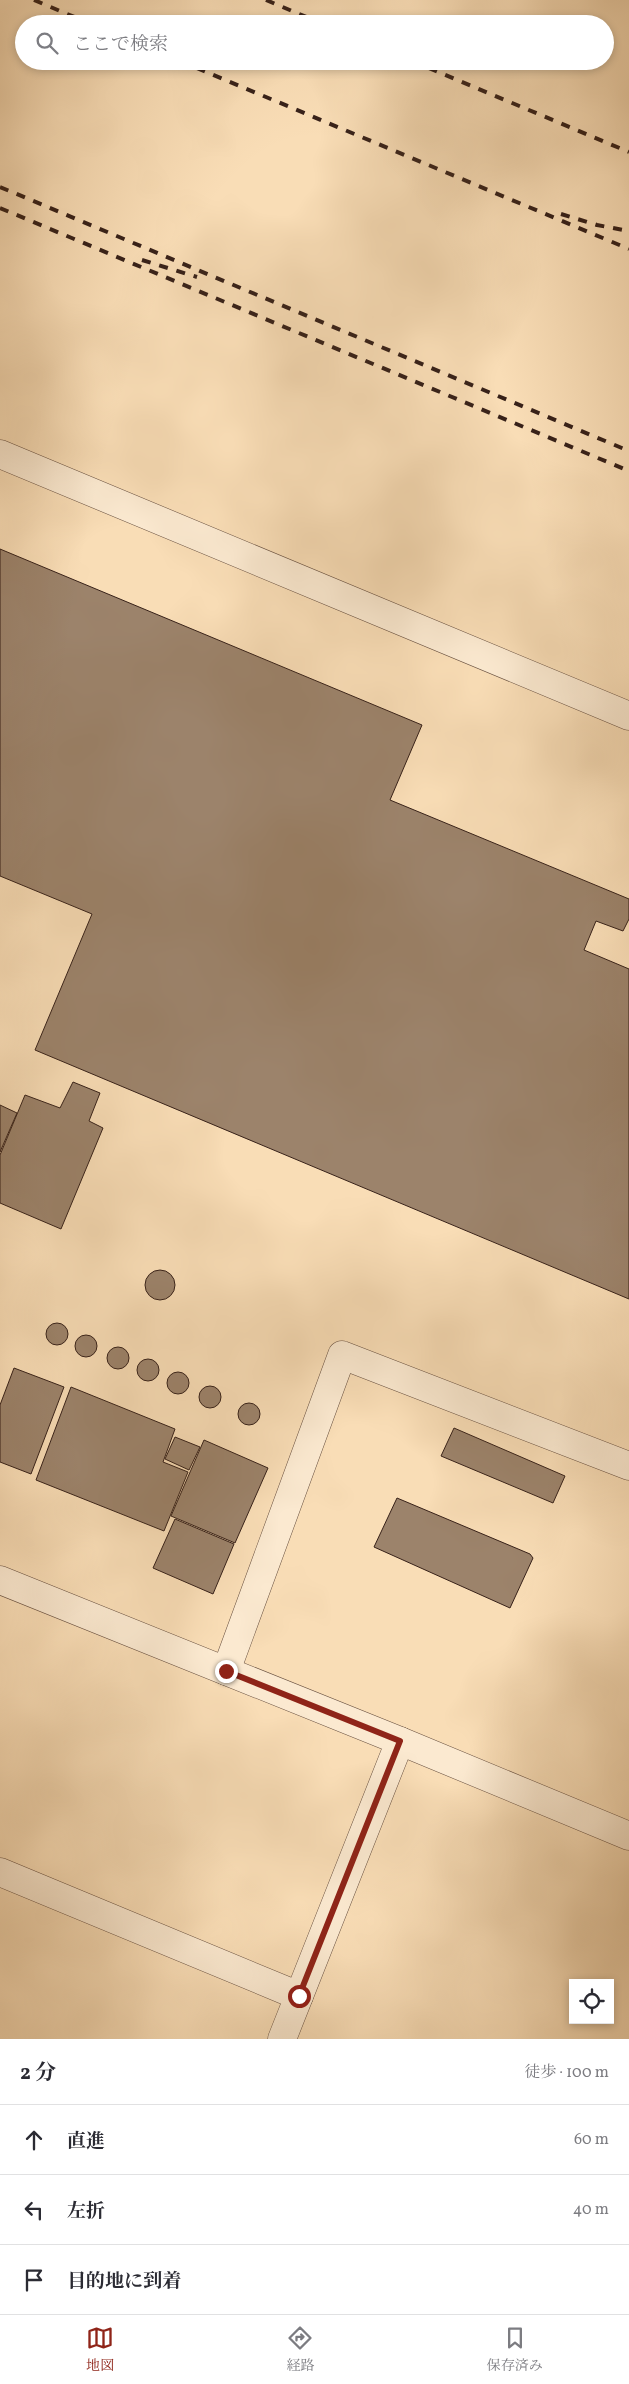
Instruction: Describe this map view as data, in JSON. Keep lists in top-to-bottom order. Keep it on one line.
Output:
{"page":{"search":"ここで検索","heading":["2 分","徒歩 · 100 m"],"list":[["直進","60 m"],["左折","40 m"],"目的地に到着"],"nav":["地図","経路","保存済み"]}}
